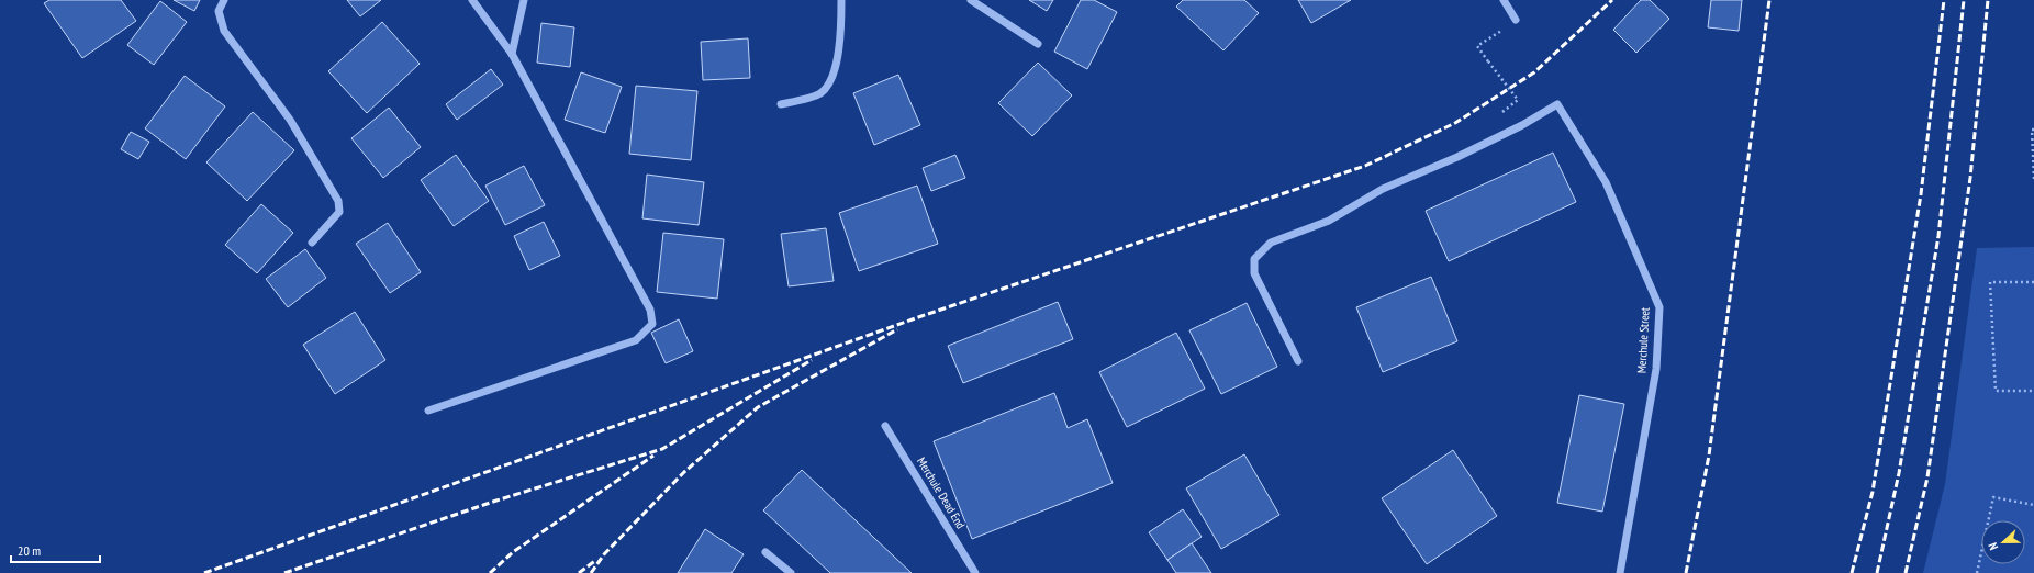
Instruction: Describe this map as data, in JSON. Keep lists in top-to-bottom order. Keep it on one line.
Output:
{"streets":{"street":["Merchule Street","Merchule Dead End"]},"scale_bar":"20 m","north":"left"}
